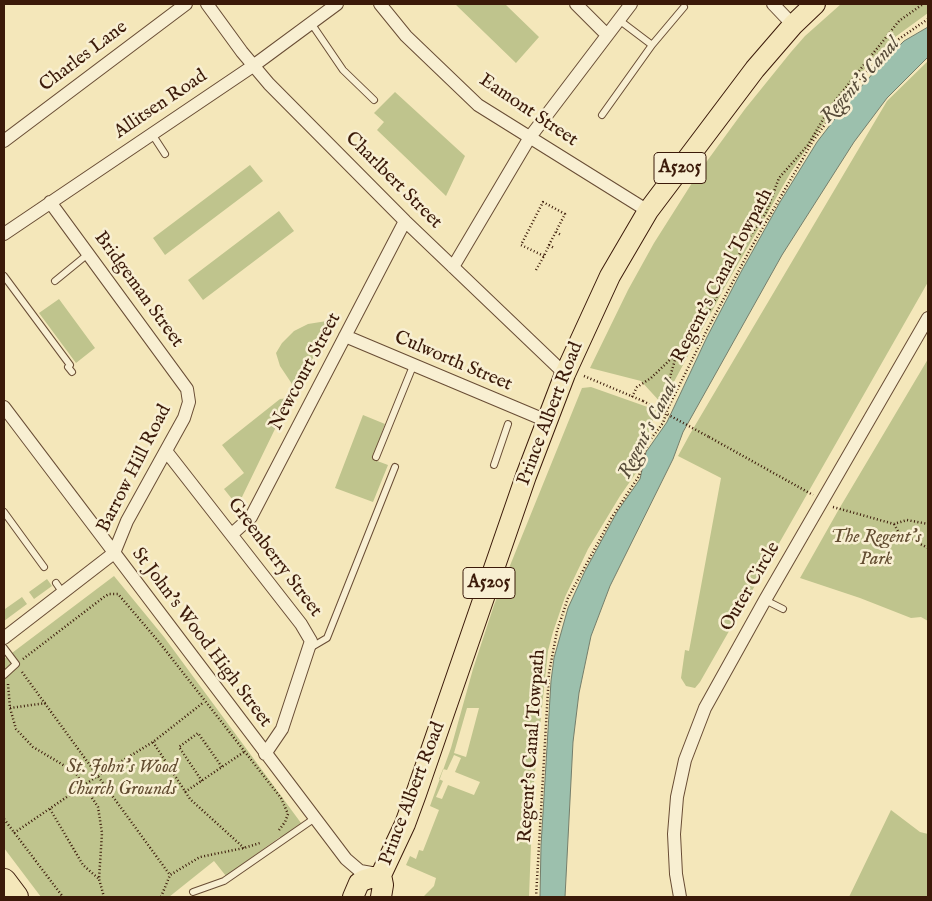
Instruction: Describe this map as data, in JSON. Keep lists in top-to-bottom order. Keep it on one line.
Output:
{"streets":{"main road":["A5205","Prince Albert Road"],"street":["Charles Lane","Allitsen Road","Eamont Street","Charlbert Street","Bridgeman Street","Culworth Street","Newcourt Street","Barrow Hill Road","Greenberry Street","Outer Circle","St John's Wood High Street"],"path":["Regent's Canal Towpath"]},"crossings":[["Allitsen Road","Charlbert Street"],["Allitsen Road","Bridgeman Street"],["Eamont Street","Prince Albert Road"],["Charlbert Street","Newcourt Street"],["Charlbert Street","Prince Albert Road"],["Bridgeman Street","Barrow Hill Road"],["Culworth Street","Newcourt Street"],["Culworth Street","Prince Albert Road"],["Newcourt Street","Greenberry Street"],["Prince Albert Road","St John's Wood High Street"],["Barrow Hill Road","Greenberry Street"],["Barrow Hill Road","St John's Wood High Street"],["Greenberry Street","St John's Wood High Street"]],"water":["Regent's Canal"],"parks":["The Regent's Park","St. John's Wood Church Grounds"]}
